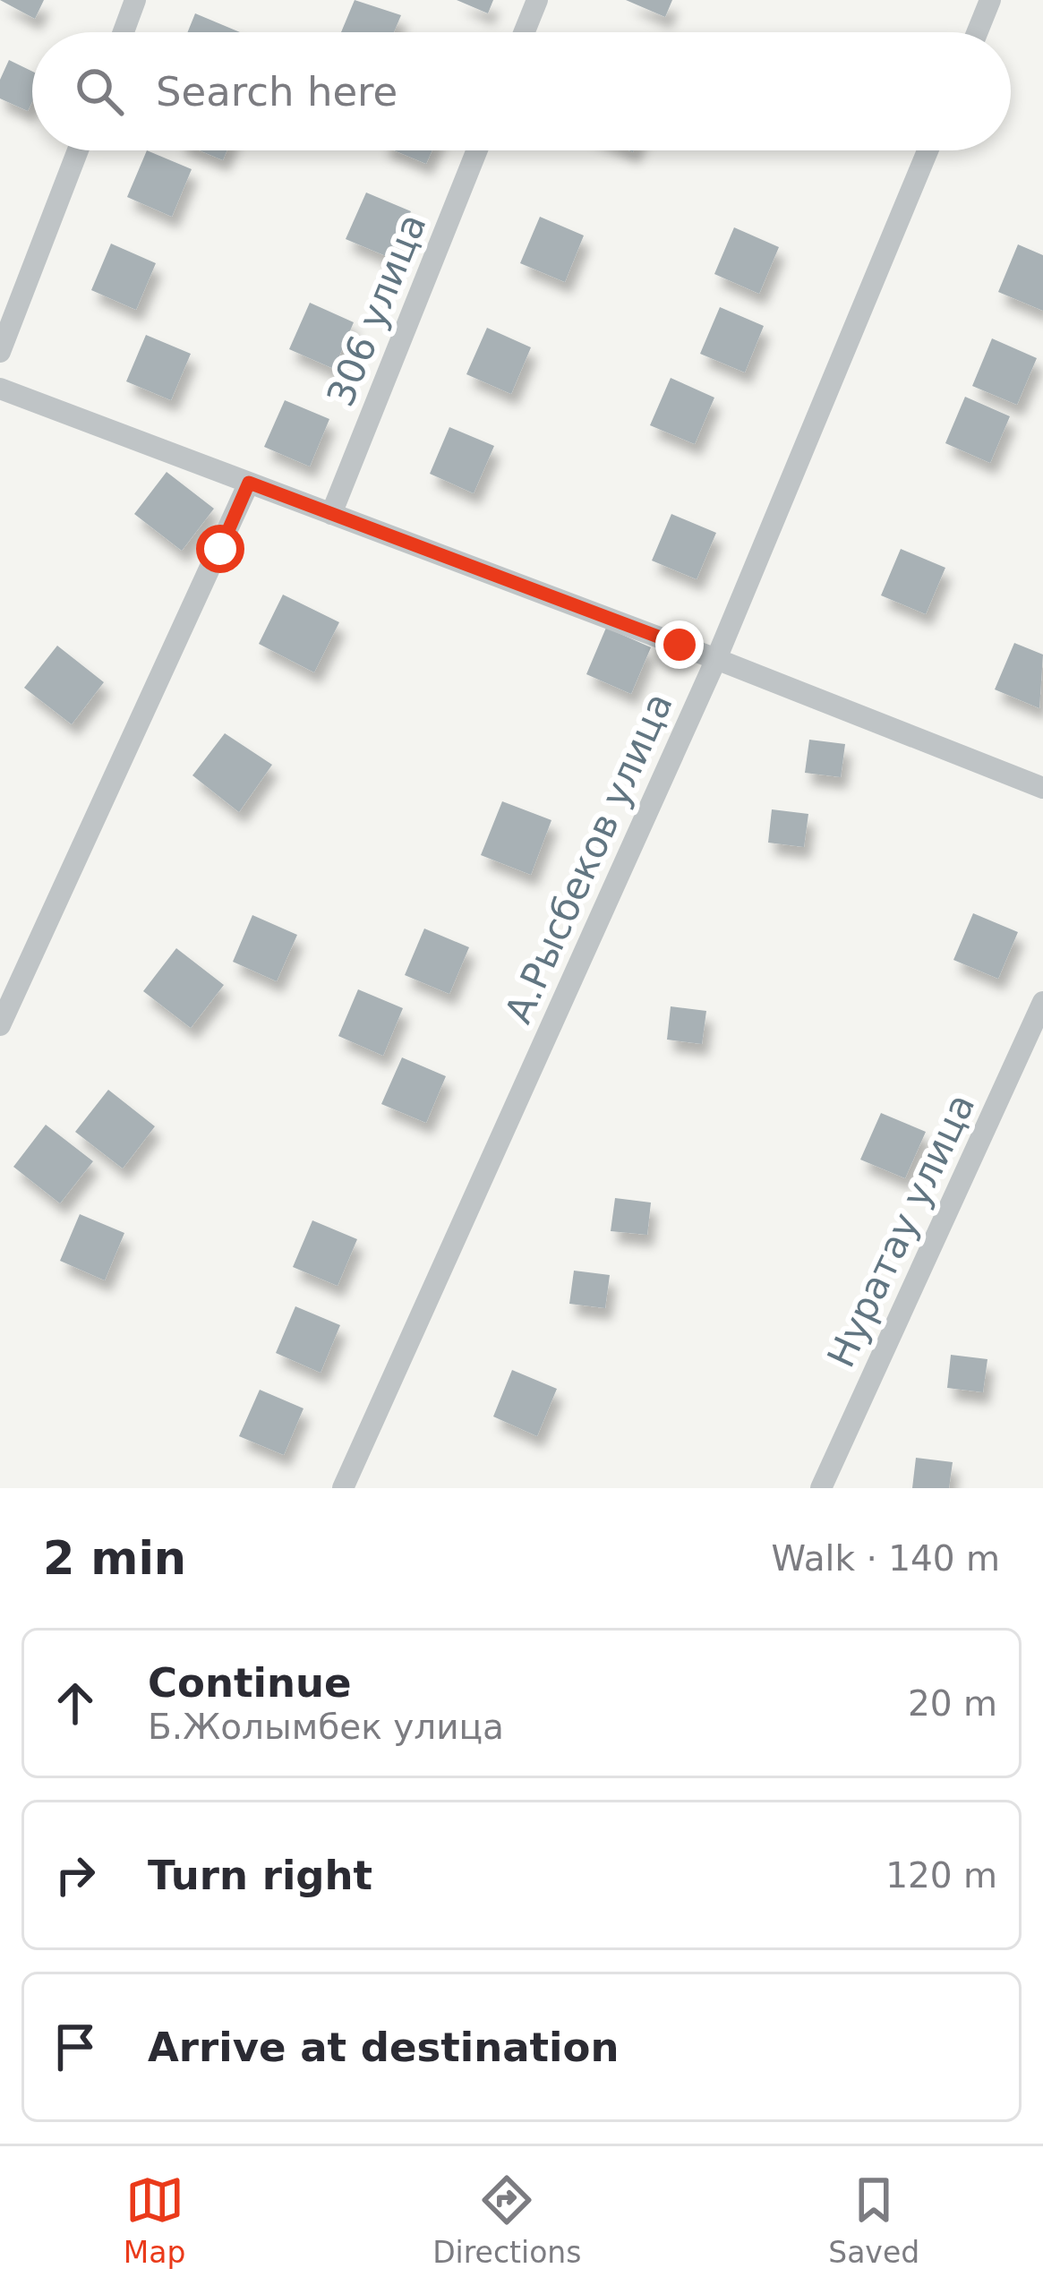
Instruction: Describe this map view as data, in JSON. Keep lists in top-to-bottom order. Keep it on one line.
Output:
{"streets":{"street":["306 улица","А.Рысбеков улица","Нуратау улица"]},"page":{"search":"Search here","heading":["2 min","Walk · 140 m"],"list":[["Continue","Б.Жолымбек улица","20 m"],["Turn right","120 m"],"Arrive at destination"],"nav":["Map","Directions","Saved"]}}
